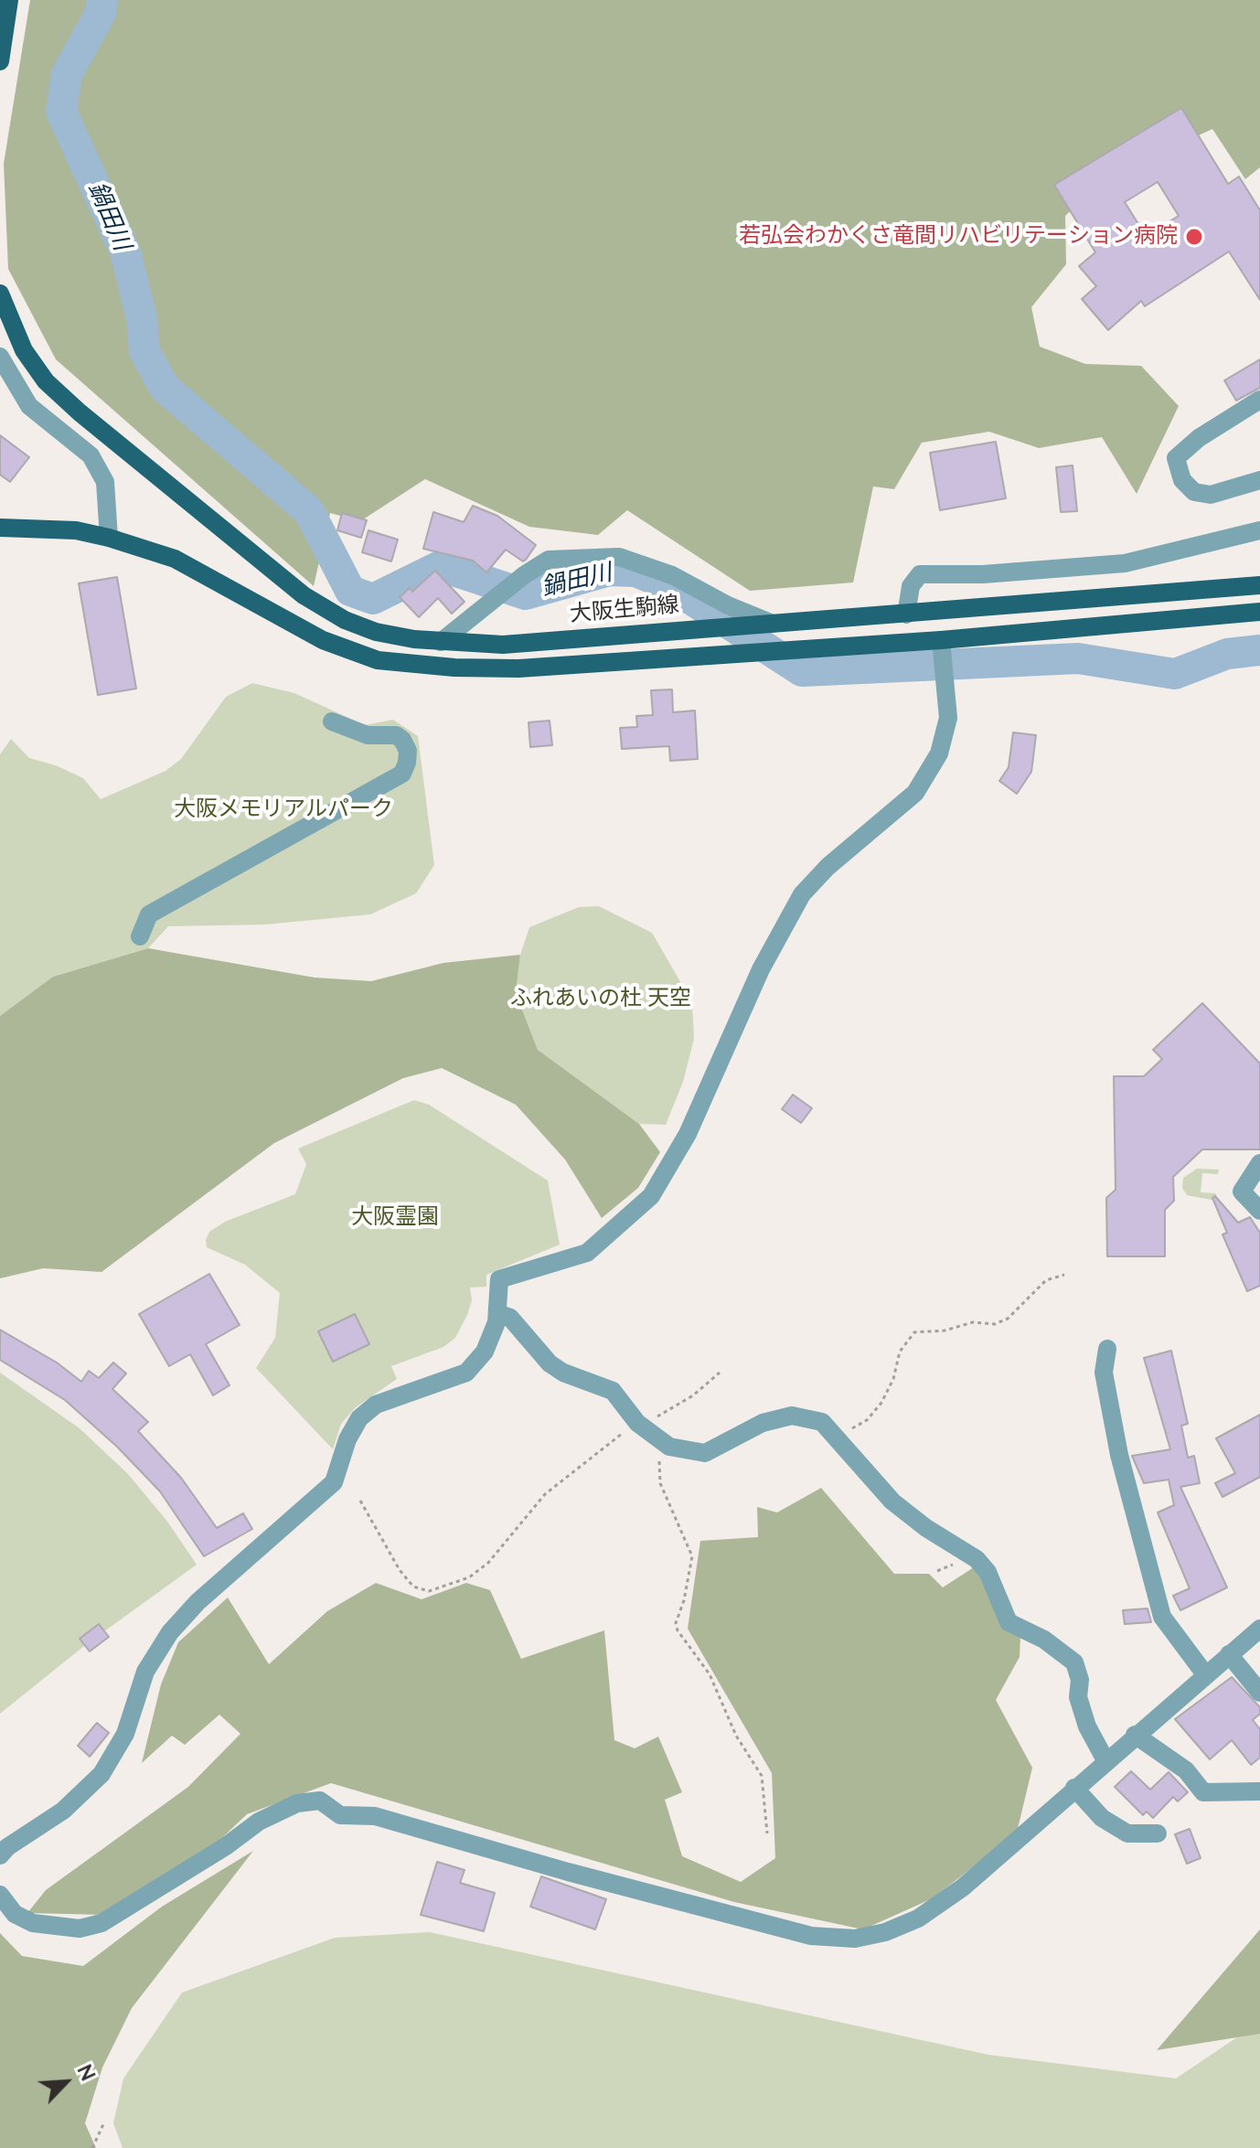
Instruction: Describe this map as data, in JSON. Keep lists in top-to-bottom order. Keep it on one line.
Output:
{"streets":{"main road":["大阪生駒線"]},"water":["鍋田川"],"parks":["大阪メモリアルパーク","ふれあいの杜 天空","大阪霊園"],"places":["若弘会わかくさ竜間リハビリテーション病院"],"north":"top right"}
